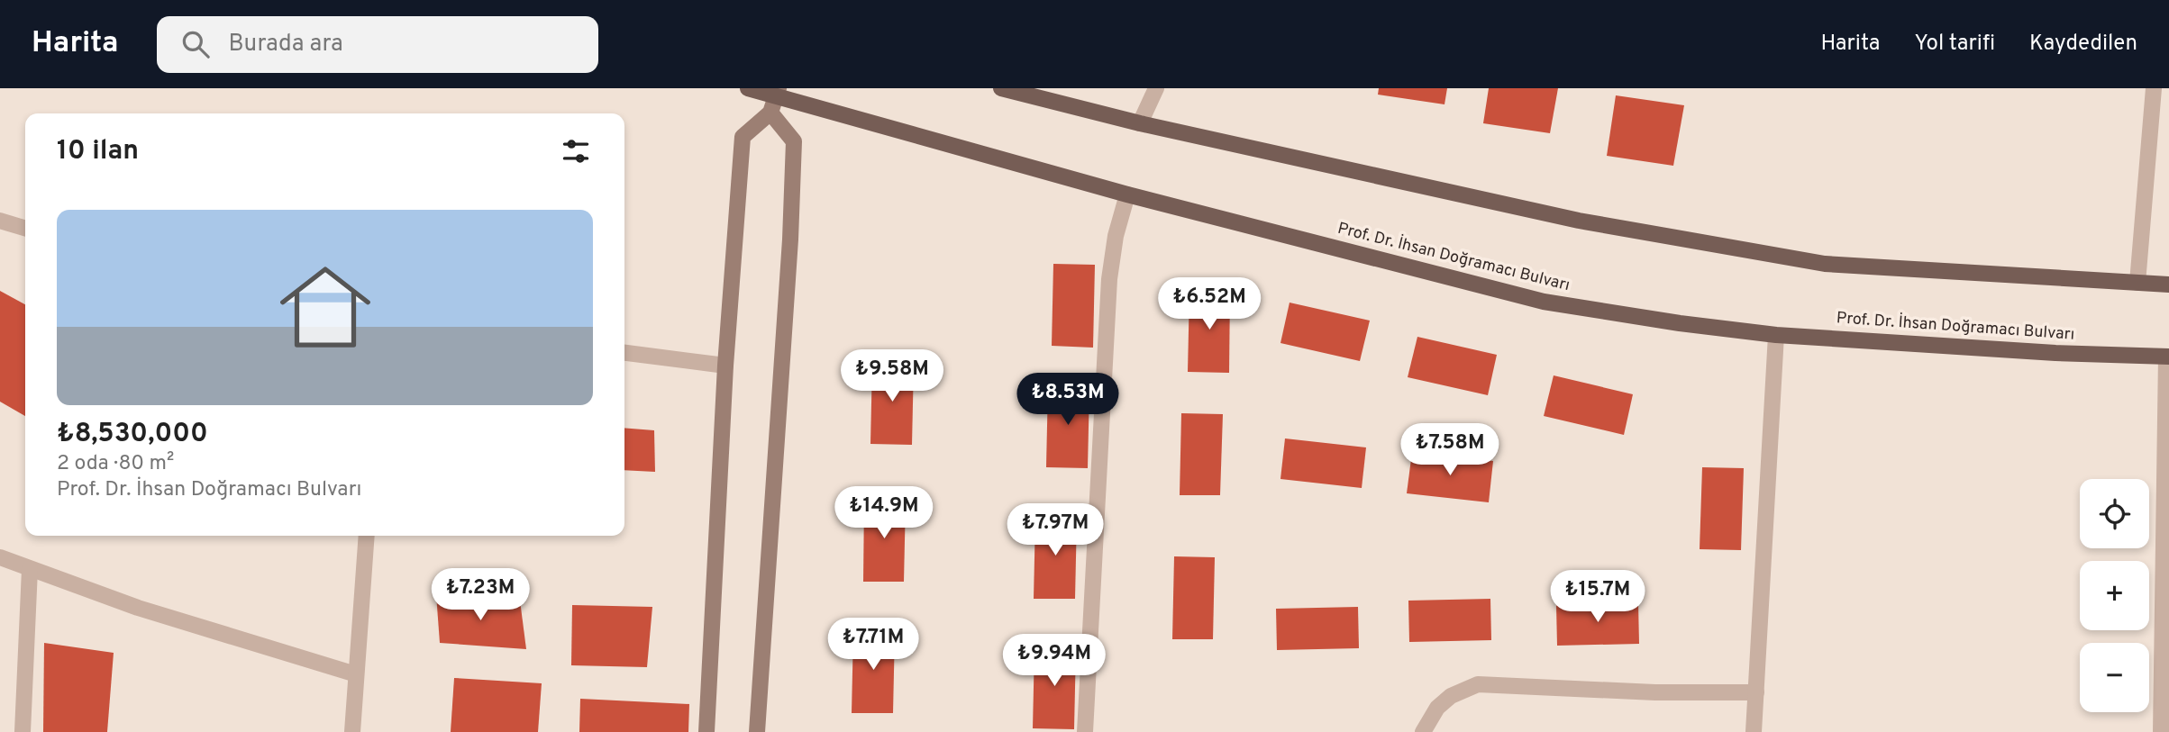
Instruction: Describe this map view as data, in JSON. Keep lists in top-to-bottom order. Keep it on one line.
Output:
{"streets":{"main road":["Prof. Dr. İhsan Doğramacı Bulvarı"]},"page":{"header":"Harita","search":"Burada ara","nav":["Harita","Yol tarifi","Kaydedilen"],"heading":"10 ilan","list":[{"name":"₺8,530,000","note":"2 oda · 80 m² · Prof. Dr. İhsan Doğramacı Bulvarı"}],"price":["₺6.52M","₺9.58M","₺8.53M","₺7.58M","₺14.9M","₺7.97M","₺7.23M","₺15.7M","₺7.71M","₺9.94M"],"map_buttons":["+","−"]}}
